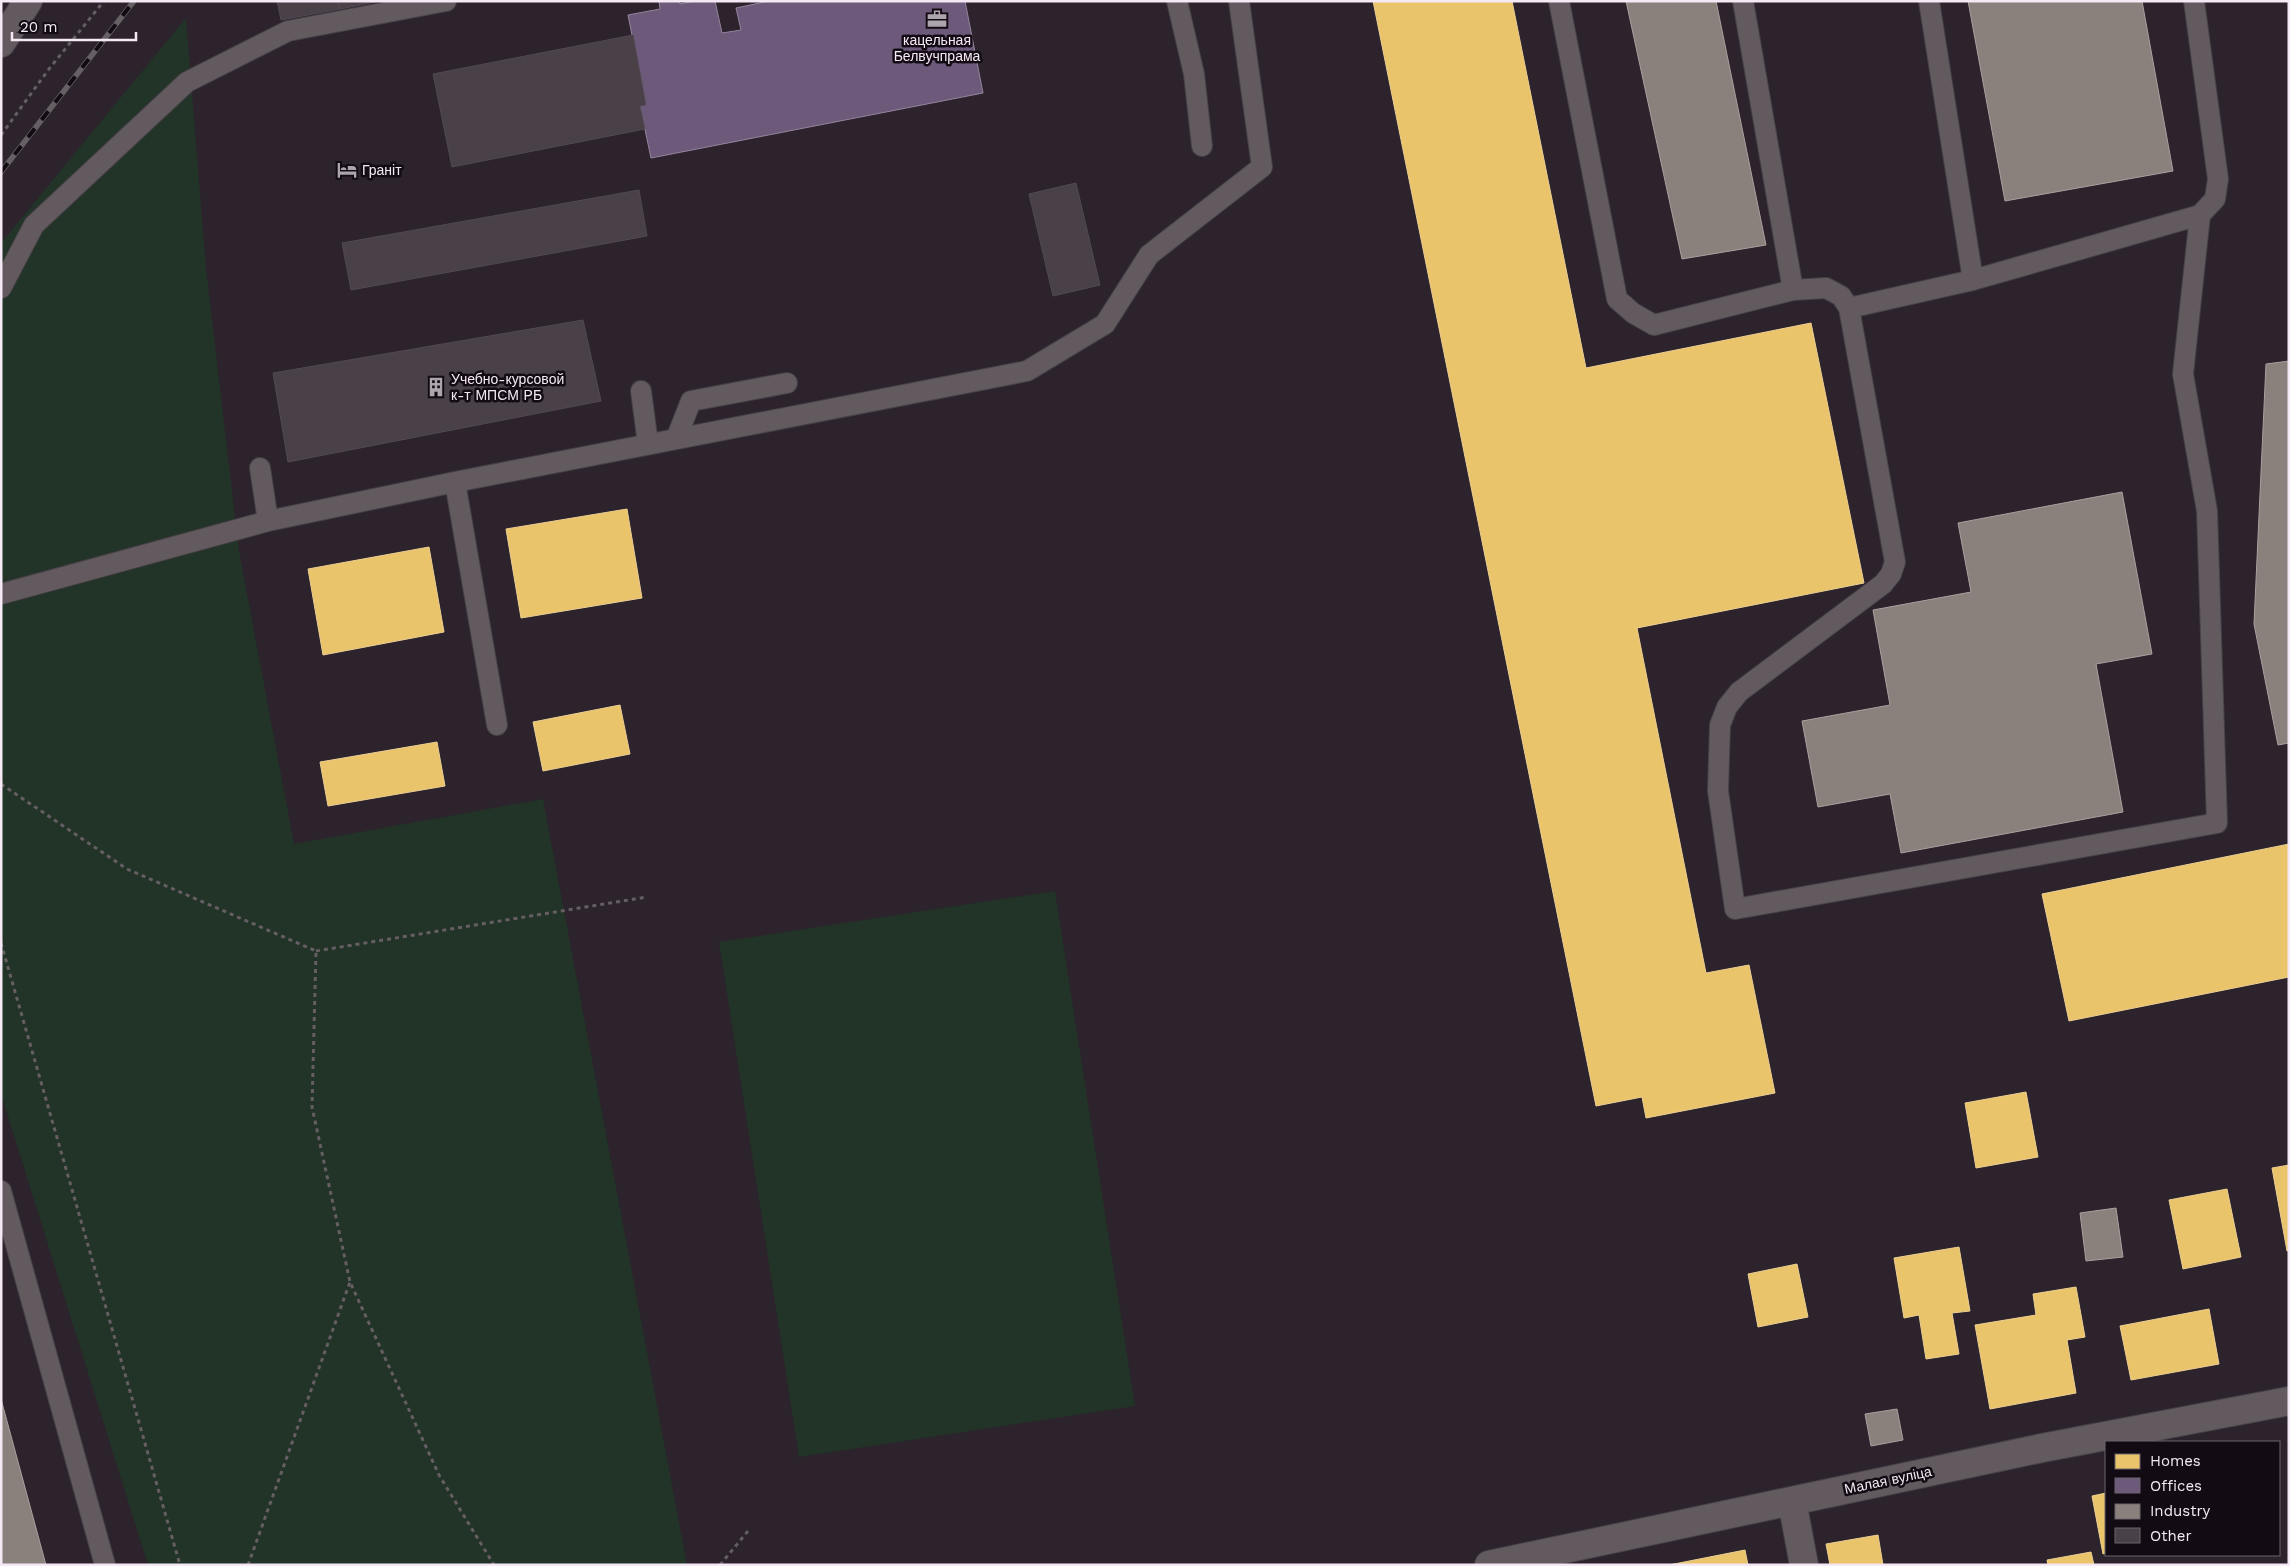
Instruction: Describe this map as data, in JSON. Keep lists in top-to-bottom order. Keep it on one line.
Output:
{"streets":{"street":["Малая вуліца"]},"places":{"office":["кацельная Белвучпрама"],"hotel":["Граніт"],"building":["Учебно-курсовой к-т МПСМ РБ"]},"legend":["Homes","Offices","Industry","Other"],"scale_bar":"20 m"}
